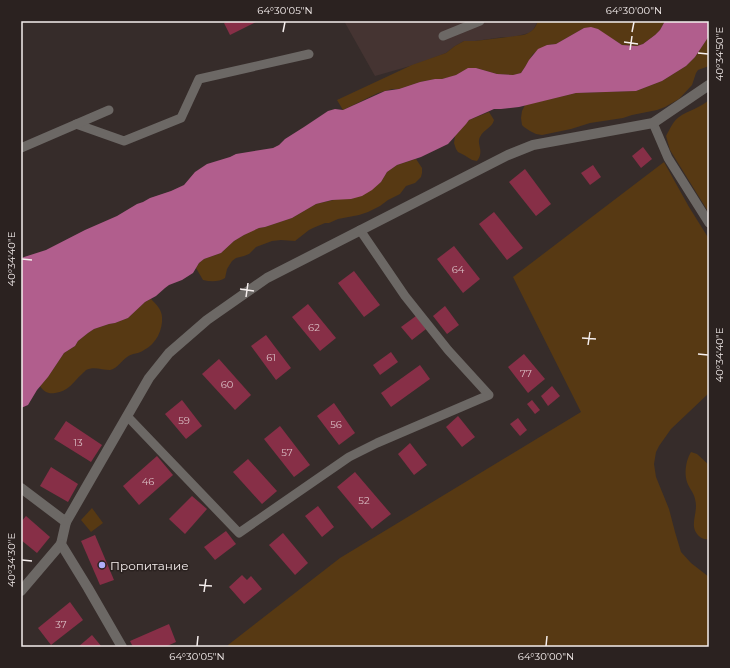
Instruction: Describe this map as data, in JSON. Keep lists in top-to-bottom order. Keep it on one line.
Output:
{"places":["Пропитание"],"house_numbers":["64","62","61","77","60","59","56","13","57","46","52","37"],"coordinates":["64°30'05\"N","64°30'00\"N","40°34'50\"E","40°34'40\"E","40°34'30\"E"]}
